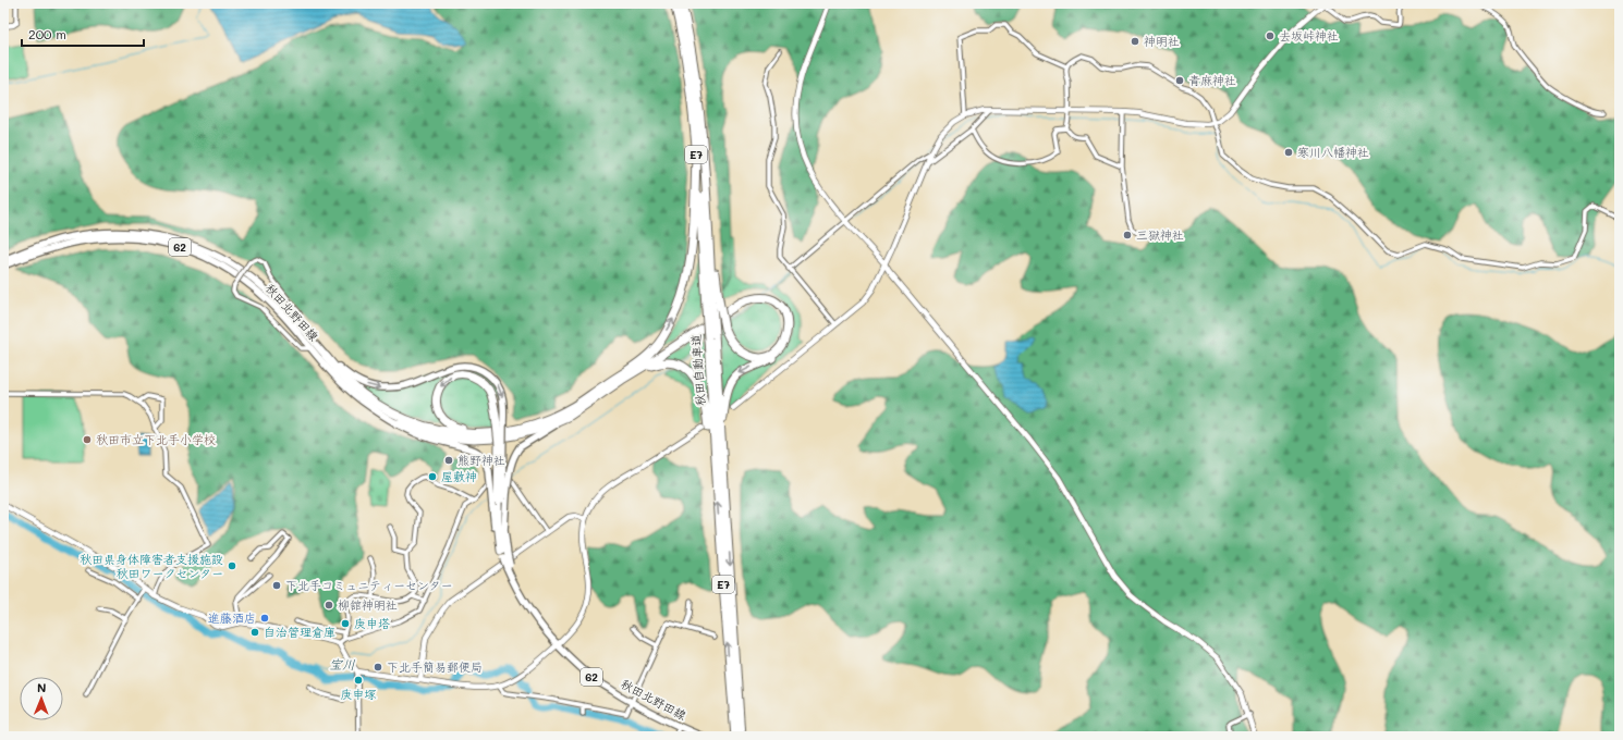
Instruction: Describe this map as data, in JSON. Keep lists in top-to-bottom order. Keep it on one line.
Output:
{"streets":{"highway":["E7","秋田自動車道"],"main road":["62","秋田北野田線"]},"crossings":[["E7","秋田自動車道"],["62","秋田北野田線"]],"water":["宝川"],"places":["去坂峠神社","神明社","青麻神社","寒川八幡神社","三獄神社","秋田市立下北手小学校","熊野神社","屋敷神","秋田県身体障害者支援施設 秋田ワークセンター","下北手コミュニティーセンター","柳舘神明社","進藤酒店","庚申塔","自治管理倉庫","下北手簡易郵便局","庚申塚"],"scale_bar":"200 m","north":"top"}
